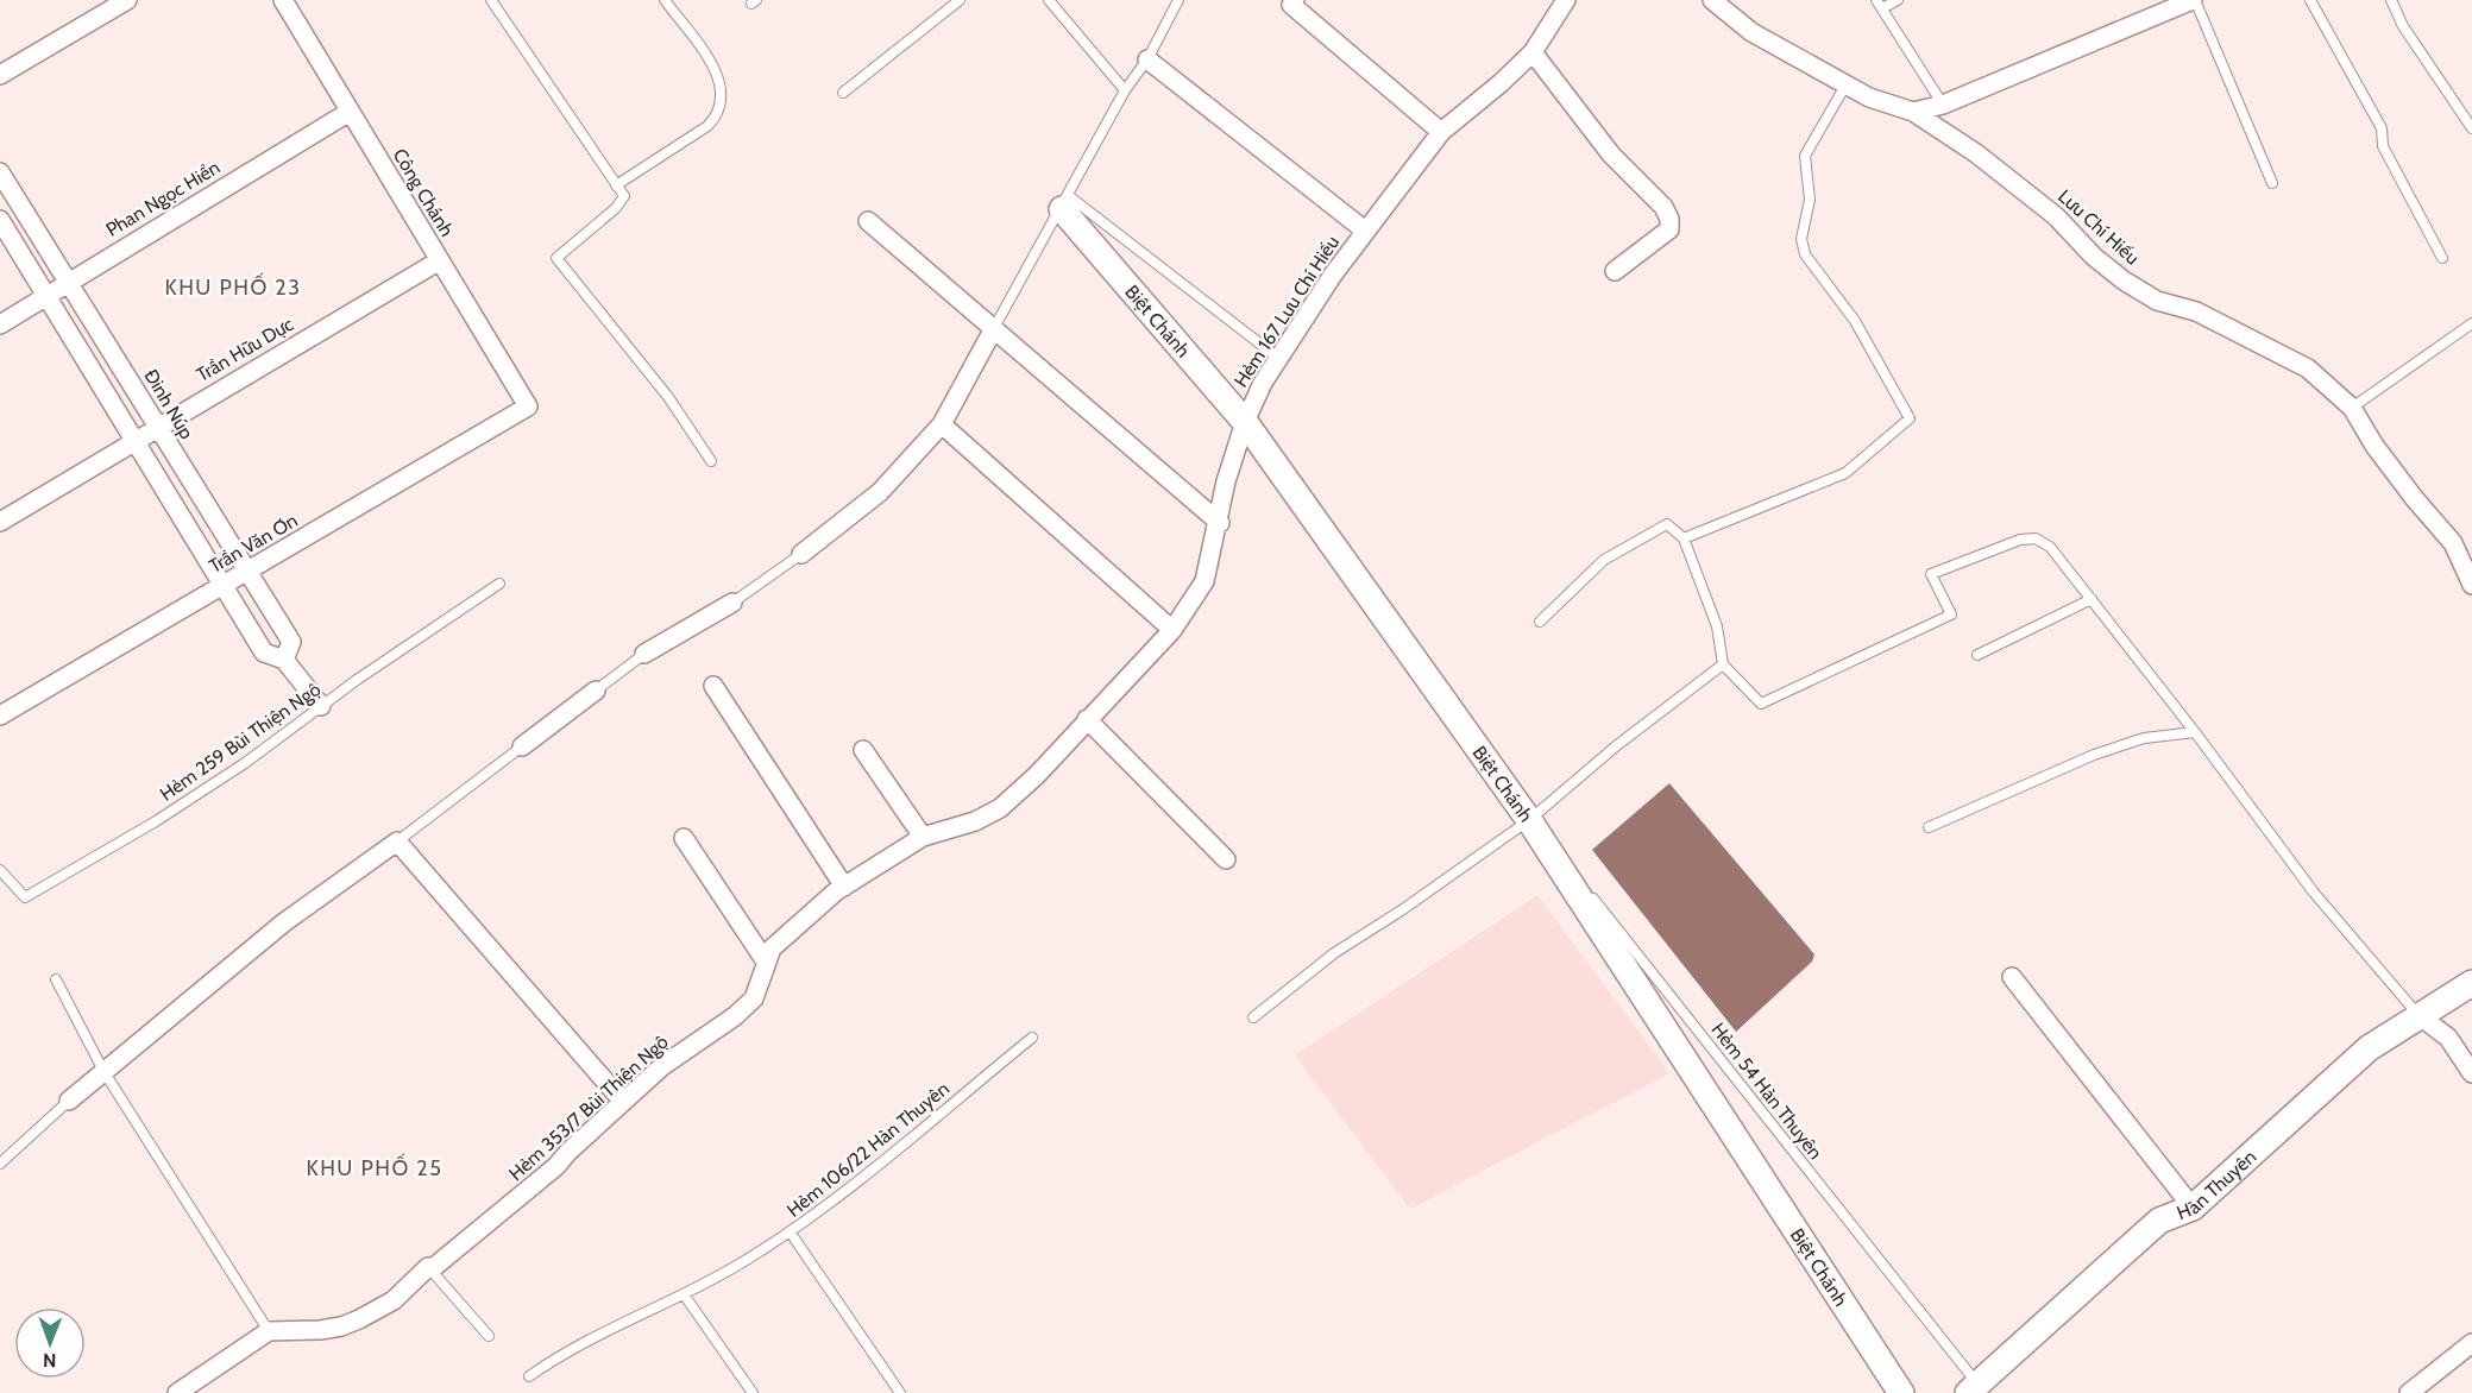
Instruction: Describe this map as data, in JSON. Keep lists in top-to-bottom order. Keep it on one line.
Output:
{"streets":{"street":["Công Chánh","Phan Ngọc Hiển","Lưu Chí Hiếu","Hẻm 167 Lưu Chí Hiếu","Biệt Chánh","Trần Hữu Dực","Đinh Núp","Trần Văn Ơn","Hẻm 353/7 Bùi Thiện Ngộ","Hàn Thuyên"],"lane":["Hẻm 259 Bùi Thiện Ngộ","Hẻm 54 Hàn Thuyên","Hẻm 106/22 Hàn Thuyên"]},"crossings":[["Công Chánh","Phan Ngọc Hiển"],["Công Chánh","Trần Hữu Dực"],["Công Chánh","Trần Văn Ơn"],["Phan Ngọc Hiển","Đinh Núp"],["Hẻm 167 Lưu Chí Hiếu","Biệt Chánh"],["Hẻm 167 Lưu Chí Hiếu","Hẻm 353/7 Bùi Thiện Ngộ"],["Biệt Chánh","Hẻm 54 Hàn Thuyên"],["Trần Hữu Dực","Đinh Núp"],["Đinh Núp","Trần Văn Ơn"],["Hẻm 54 Hàn Thuyên","Hàn Thuyên"]],"districts":["KHU PHỐ 23","KHU PHỐ 25"],"north":"bottom"}
